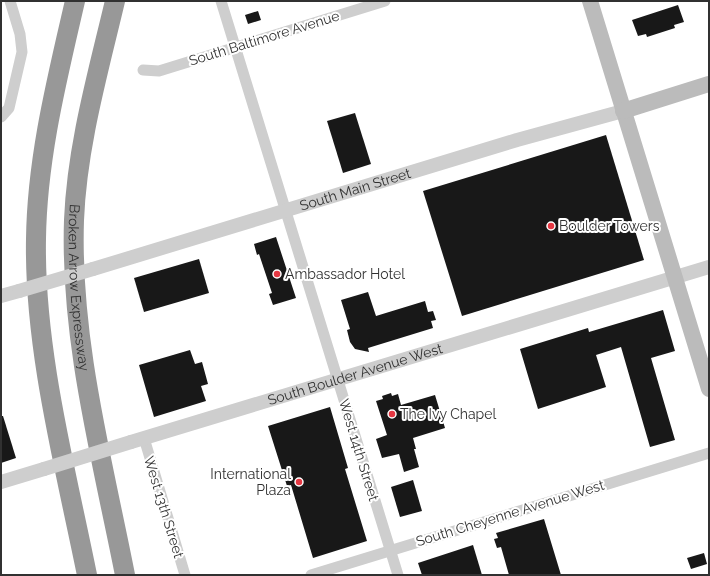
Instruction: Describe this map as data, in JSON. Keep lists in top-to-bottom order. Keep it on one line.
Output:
{"streets":{"highway":["Broken Arrow Expressway"],"main road":["South Main Street"],"street":["South Baltimore Avenue","South Boulder Avenue West","West 14th Street","West 13th Street","South Cheyenne Avenue West"]},"crossings":[["South Baltimore Avenue","West 14th Street"],["South Main Street","West 14th Street"],["South Boulder Avenue West","West 14th Street"],["South Boulder Avenue West","West 13th Street"],["West 14th Street","South Cheyenne Avenue West"]],"places":["Boulder Towers","Ambassador Hotel","The Ivy Chapel","International Plaza"]}
